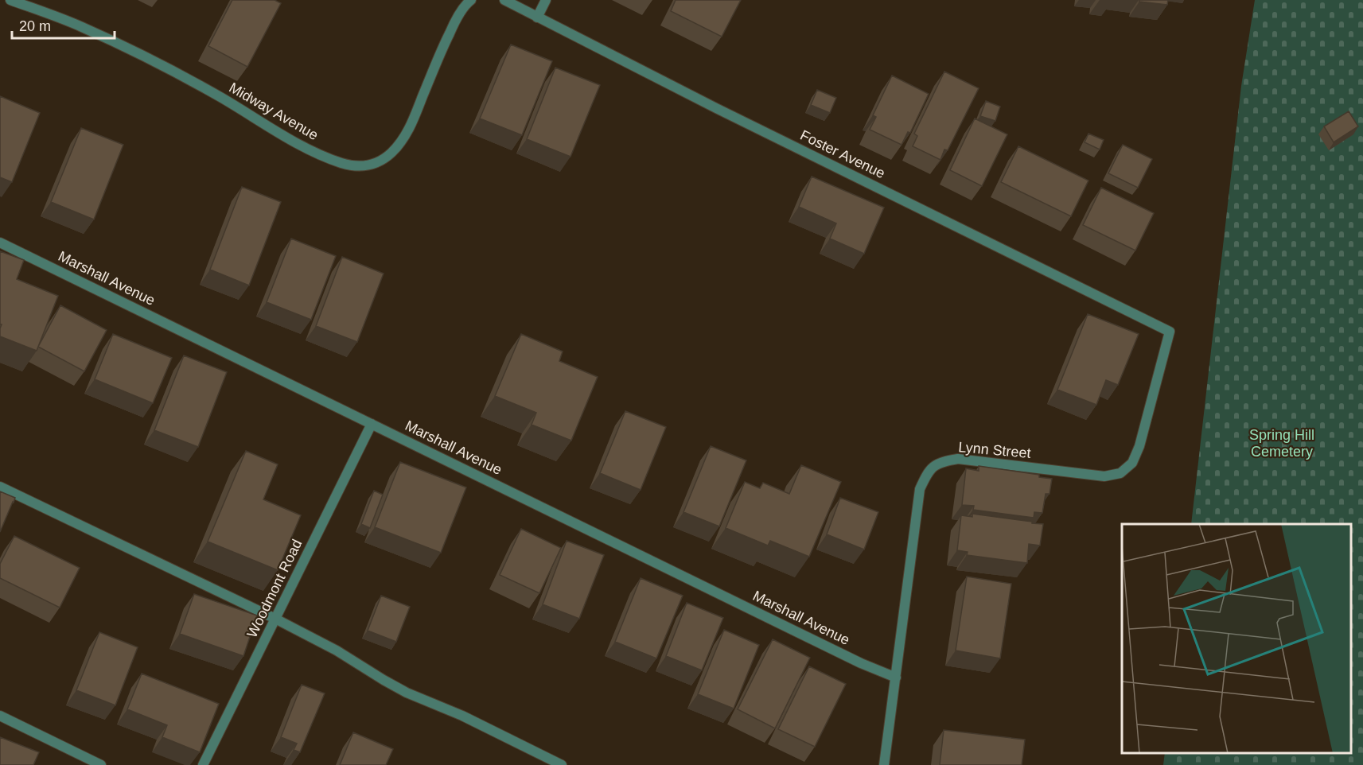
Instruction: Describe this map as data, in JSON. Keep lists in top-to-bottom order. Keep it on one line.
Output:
{"streets":{"street":["Midway Avenue","Foster Avenue","Marshall Avenue","Lynn Street","Woodmont Road"]},"crossings":[["Foster Avenue","Lynn Street"],["Marshall Avenue","Lynn Street"],["Marshall Avenue","Woodmont Road"]],"parks":["Spring Hill Cemetery"],"scale_bar":"20 m"}
